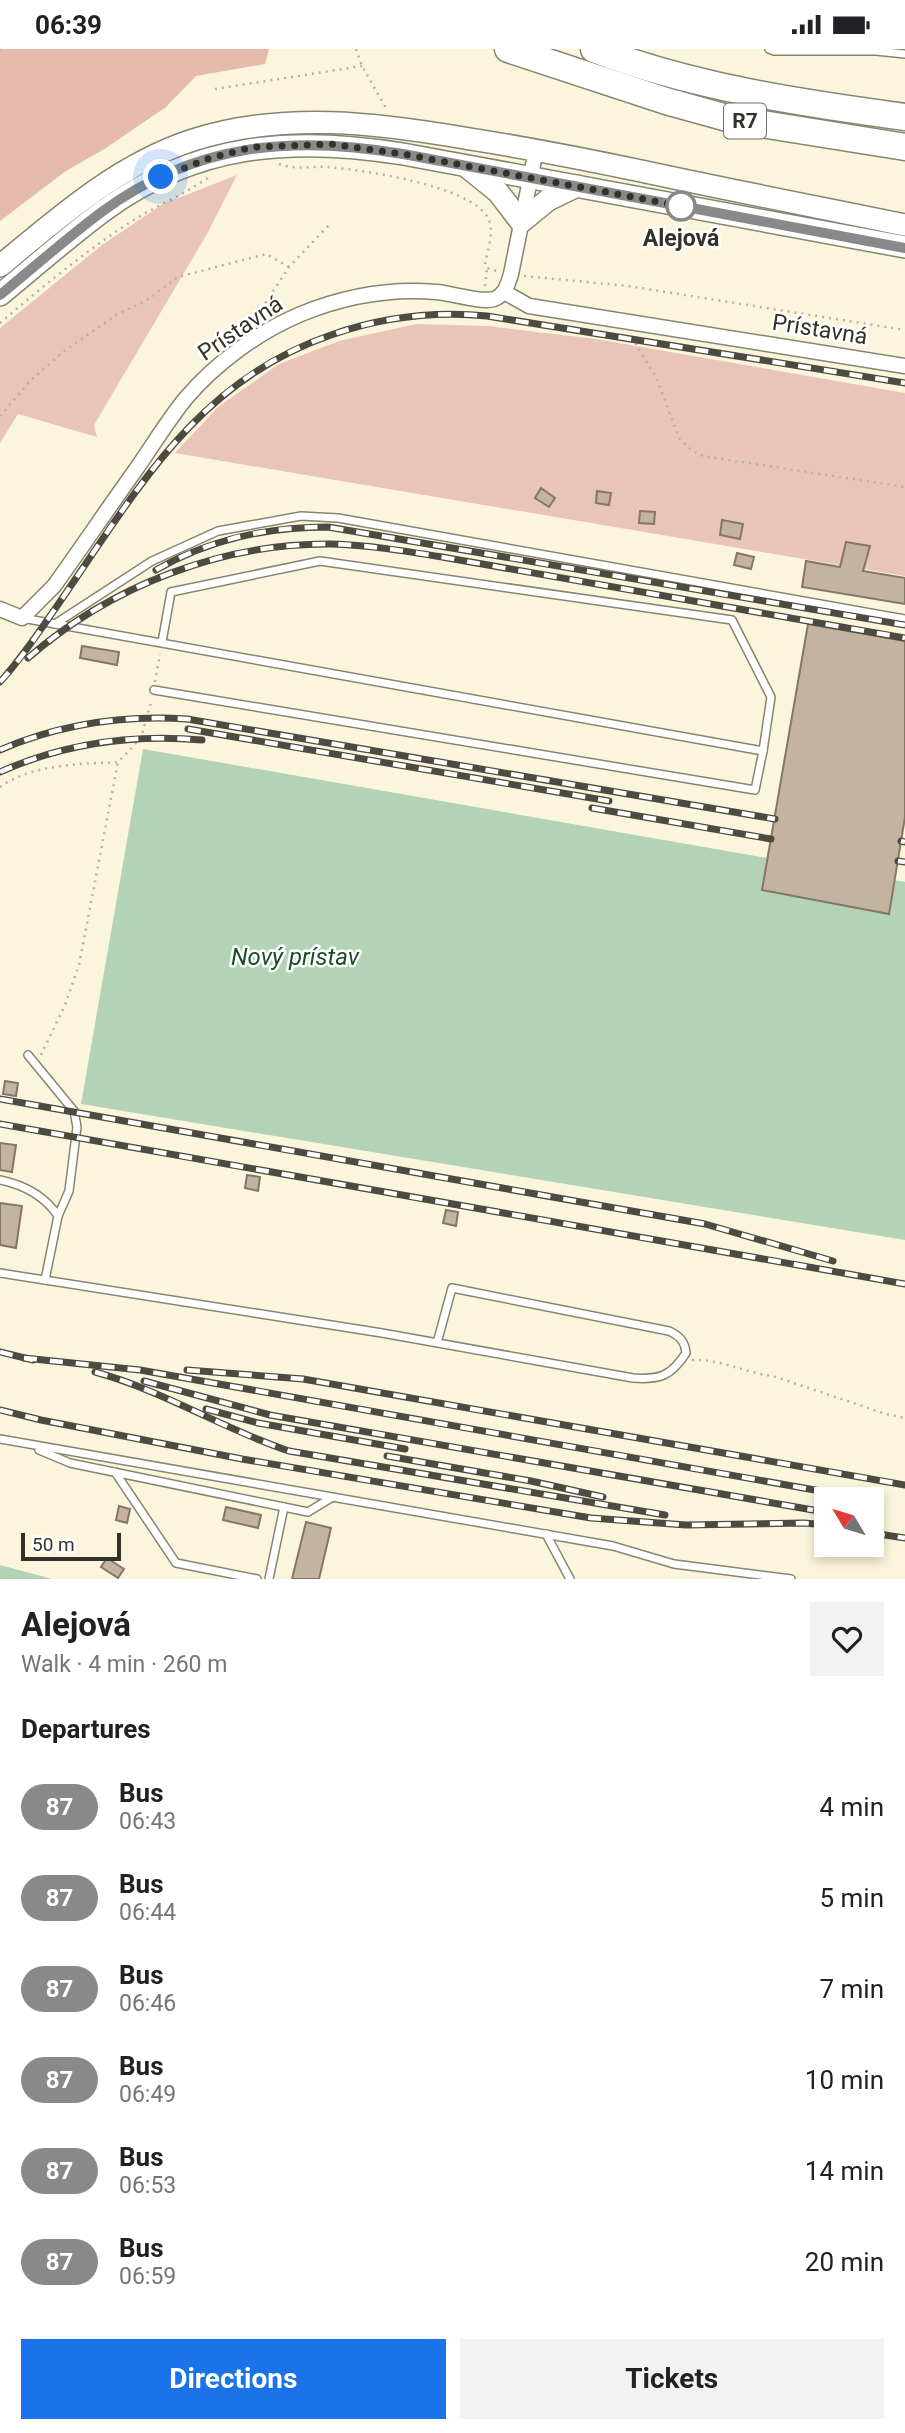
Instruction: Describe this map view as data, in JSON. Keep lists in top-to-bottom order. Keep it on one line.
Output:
{"streets":{"highway":["R7"],"street":["Prístavná"]},"water":["Nový prístav"],"places":["Alejová"],"lines":["bus line 87"],"scale_bar":"50 m","north":"top left","page":{"status":"06:39","scale":"50 m","heading":[["Alejová","Walk · 4 min · 260 m"],"Departures"],"list":[{"mark":"87","name":"Bus","note":"06:43","value":"4 min"},{"mark":"87","name":"Bus","note":"06:44","value":"5 min"},{"mark":"87","name":"Bus","note":"06:46","value":"7 min"},{"mark":"87","name":"Bus","note":"06:49","value":"10 min"},{"mark":"87","name":"Bus","note":"06:53","value":"14 min"},{"mark":"87","name":"Bus","note":"06:59","value":"20 min"}],"buttons":["Directions","Tickets"]}}
